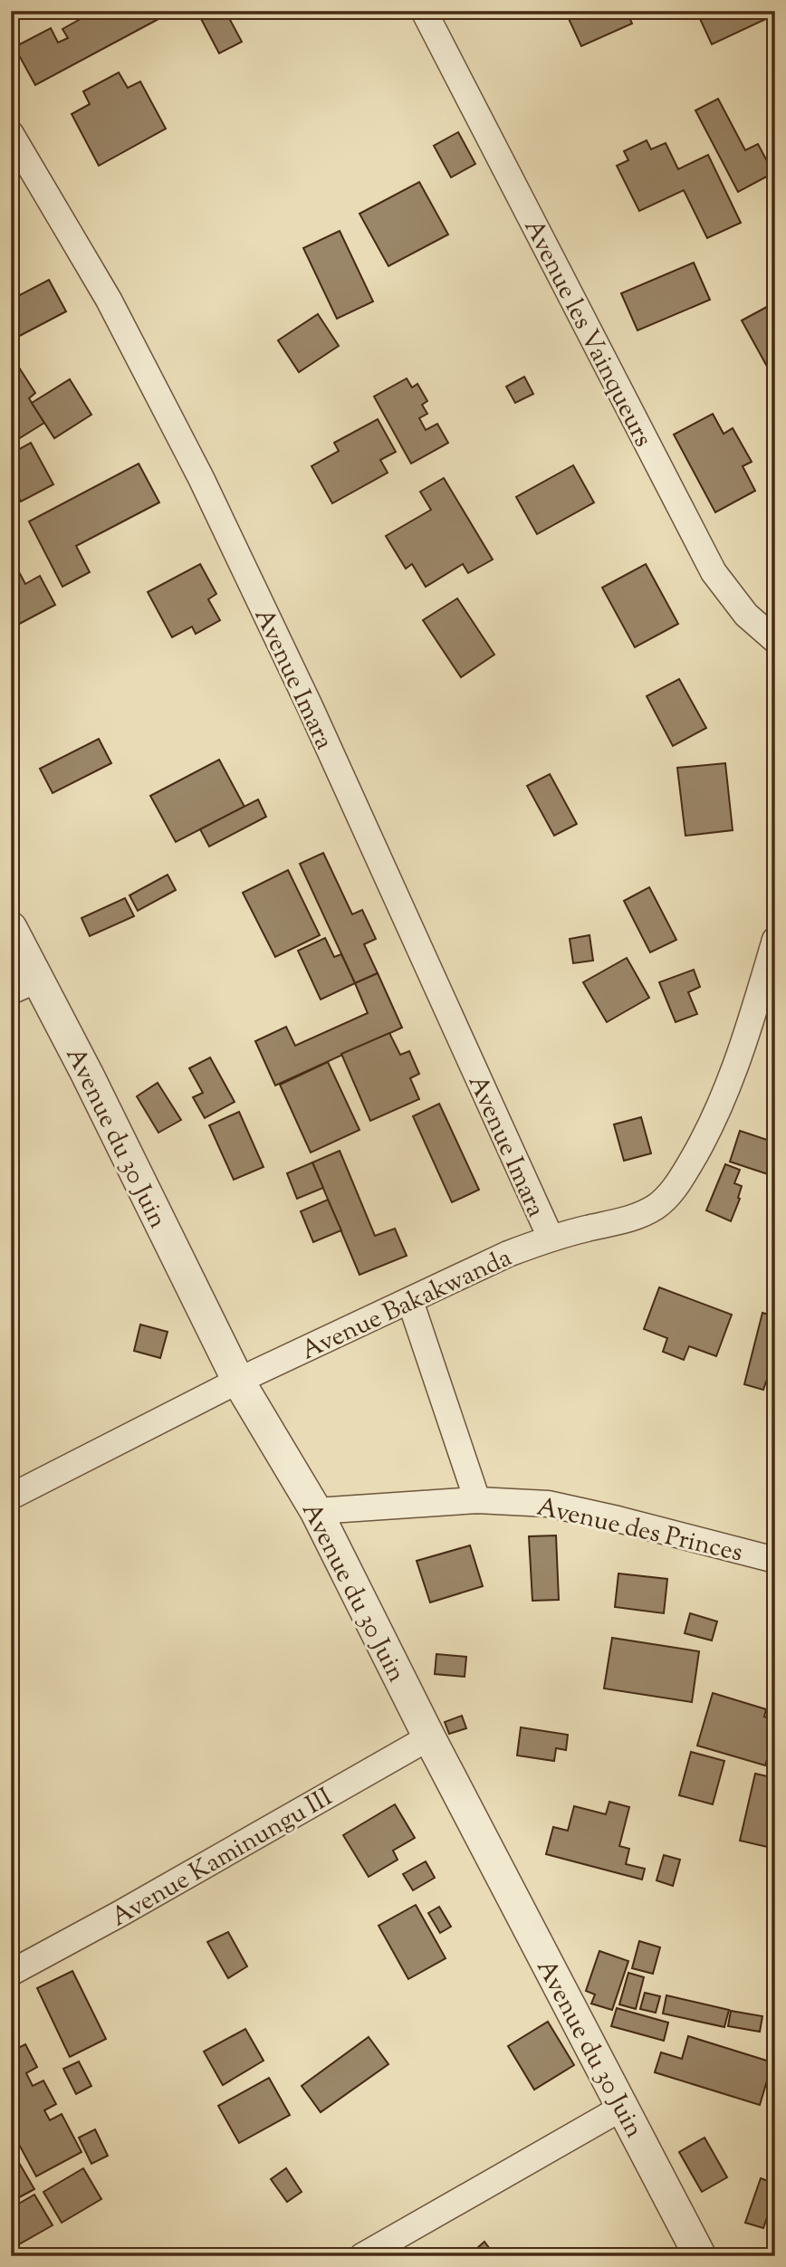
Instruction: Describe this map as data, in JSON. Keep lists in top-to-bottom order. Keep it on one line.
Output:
{"streets":{"street":["Avenue les Vainqueurs","Avenue Imara","Avenue du 30 Juin","Avenue Bakakwanda","Avenue des Princes","Avenue Kaminungu III"]},"crossings":[["Avenue Imara","Avenue Bakakwanda"],["Avenue du 30 Juin","Avenue Bakakwanda"],["Avenue du 30 Juin","Avenue des Princes"],["Avenue du 30 Juin","Avenue Kaminungu III"]]}
